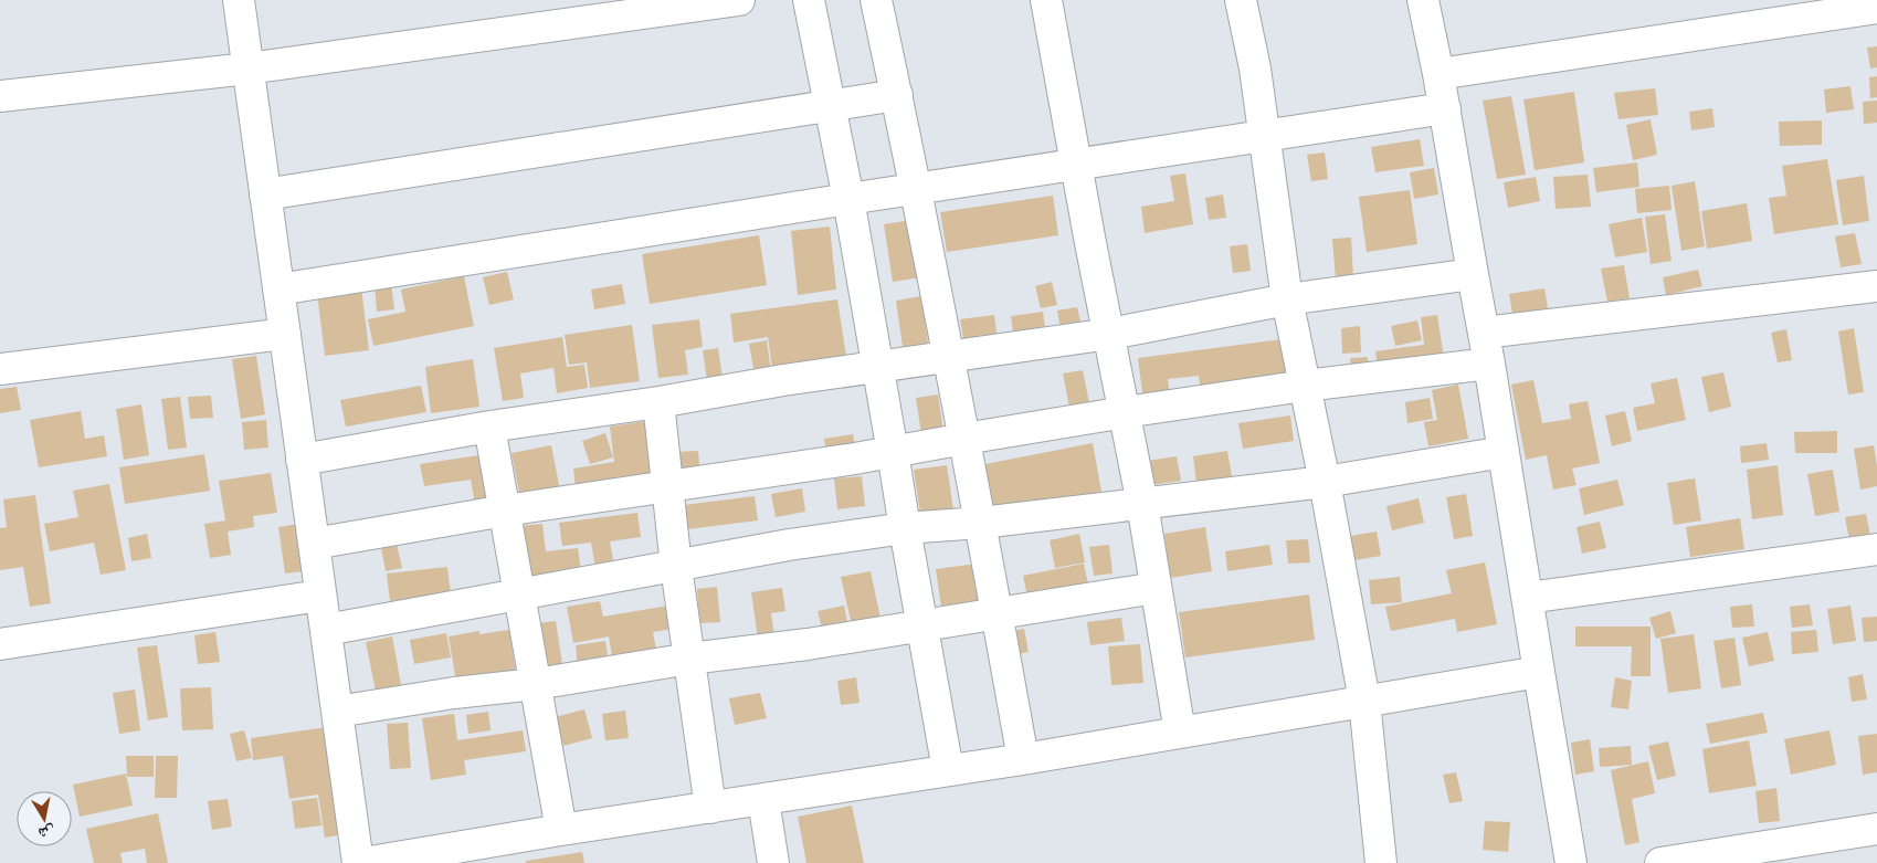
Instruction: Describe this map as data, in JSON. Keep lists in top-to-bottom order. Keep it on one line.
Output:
{"north":"bottom"}
